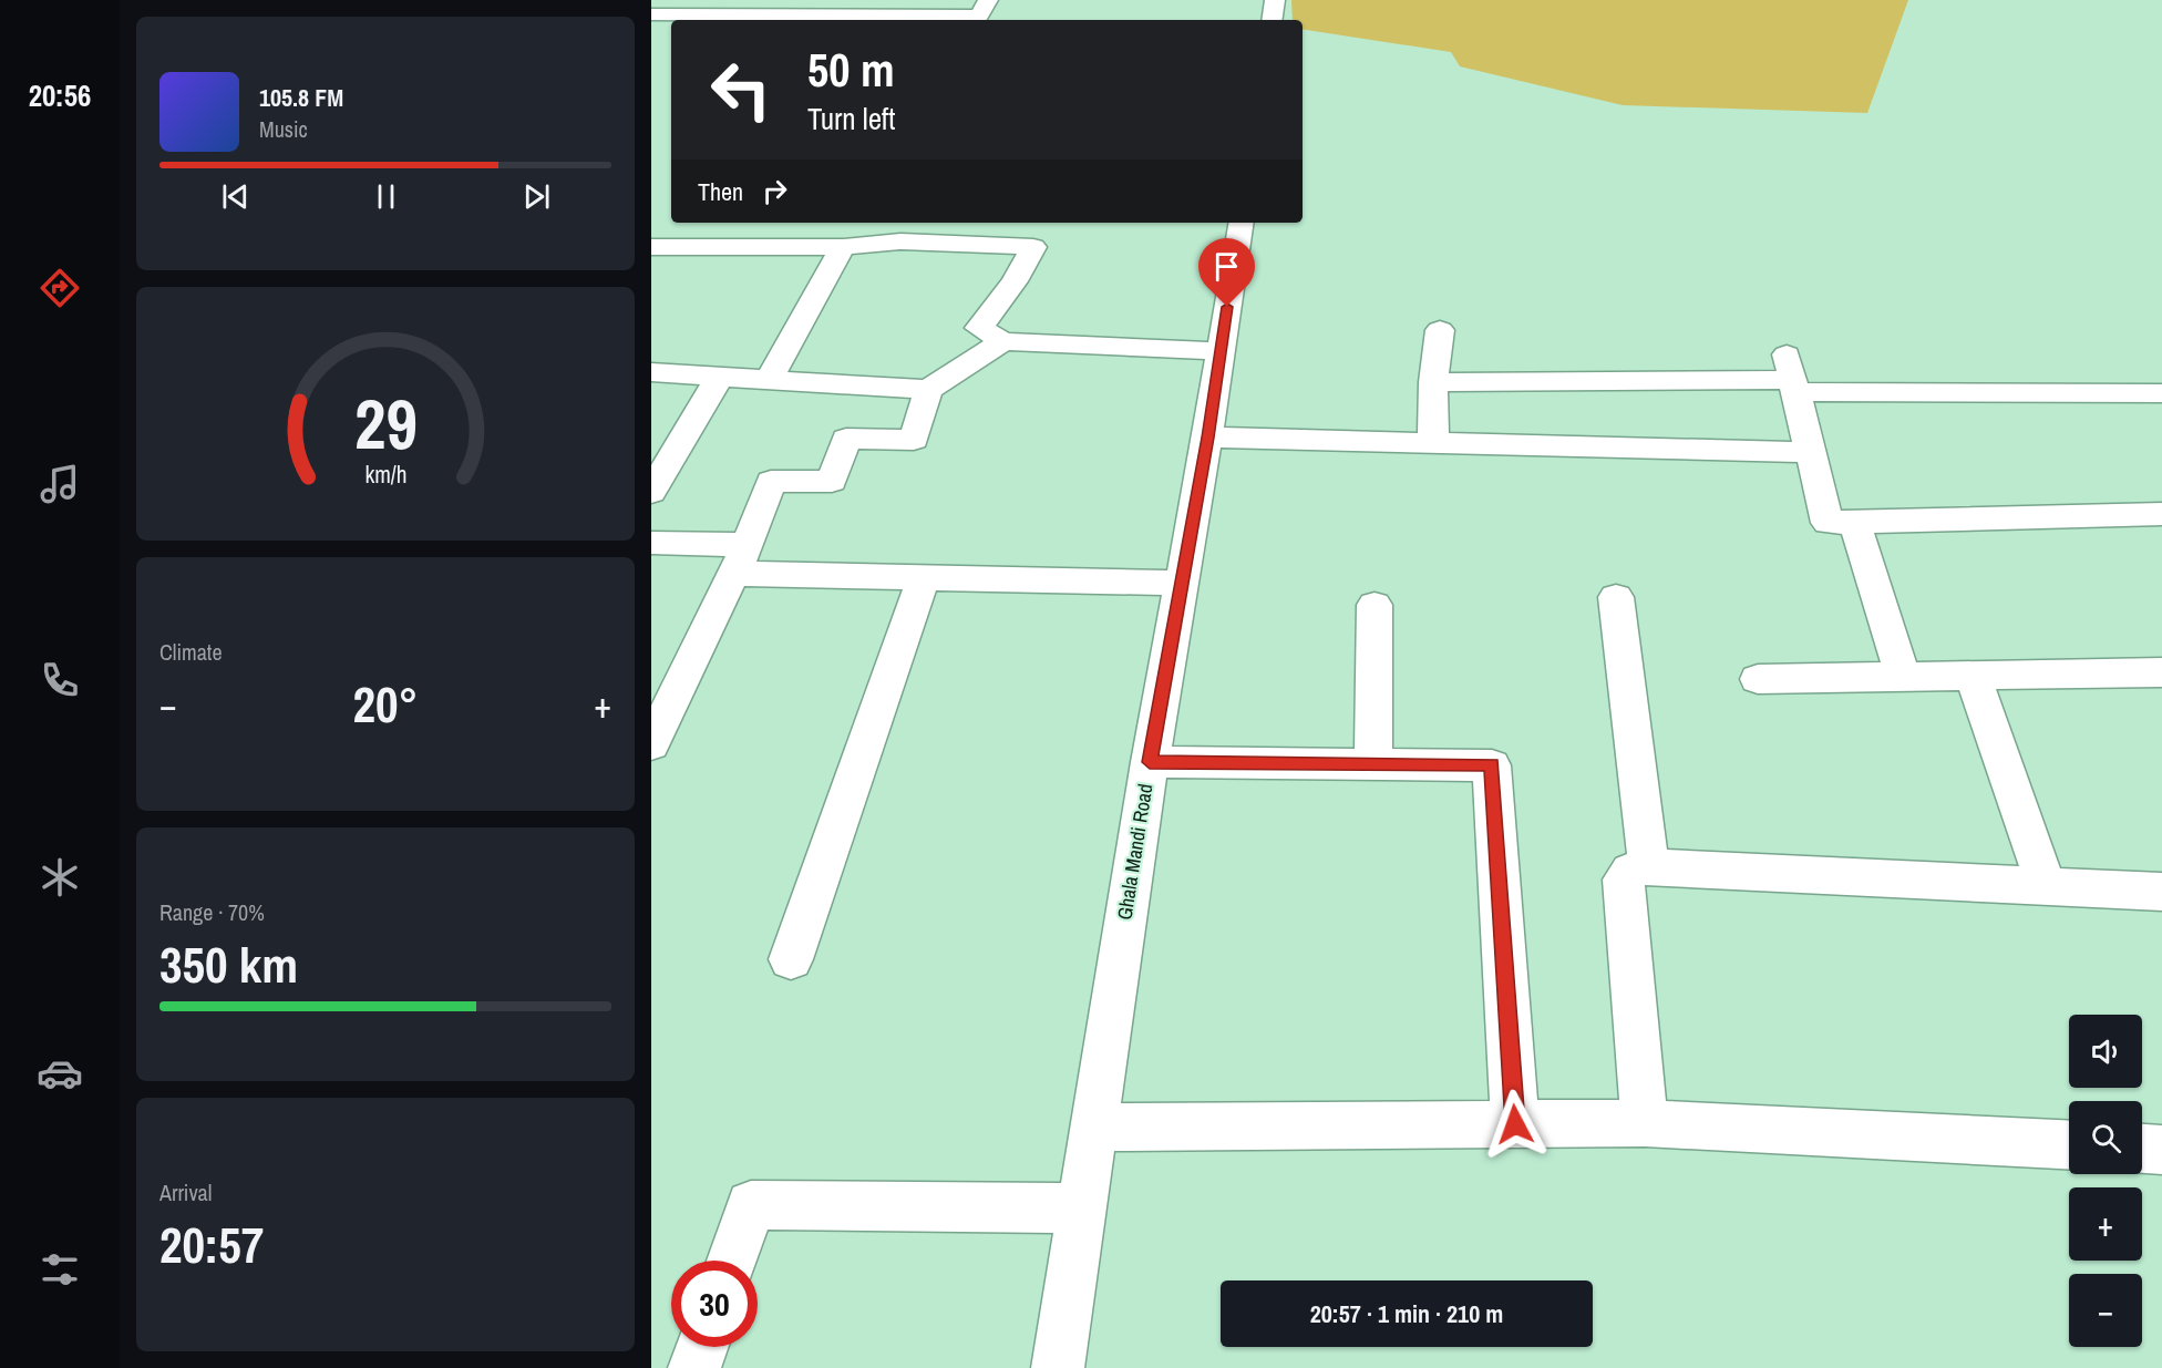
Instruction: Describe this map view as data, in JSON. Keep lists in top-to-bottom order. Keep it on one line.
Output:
{"streets":{"street":["Ghala Mandi Road"]},"page":{"tabs":"20:56","turn":["50 m","Turn left"],"song":["105.8 FM","Music"],"then":"Then","tile":["Climate",["Range · 70%","350 km"],["Arrival","20:57"]],"heat":["−","20°","+"],"map_buttons":["+","−"],"limit":"30","trip":"20:57 · 1 min · 210 m","gauge":["29","km/h"]}}
